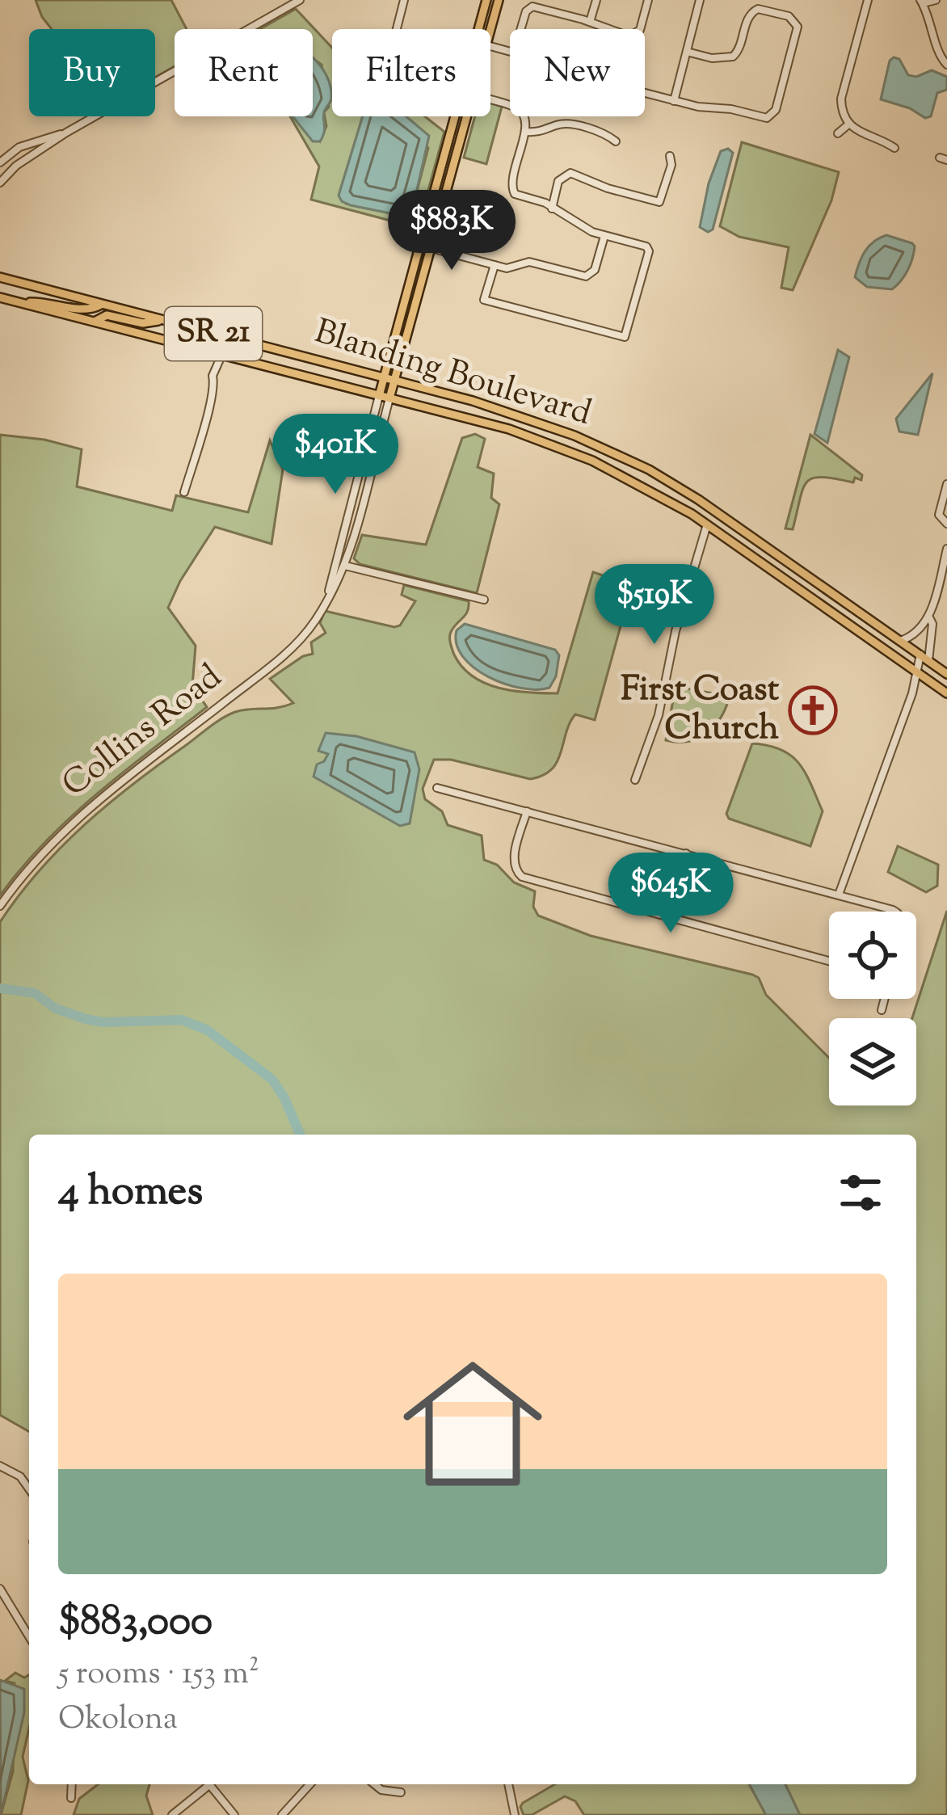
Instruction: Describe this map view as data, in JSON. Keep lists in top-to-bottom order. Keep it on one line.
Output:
{"streets":{"main road":["SR 21","Blanding Boulevard","Collins Road"]},"crossings":[["Blanding Boulevard","Collins Road"]],"places":{"church":["First Coast Church"]},"page":{"chip":["Buy","Rent","Filters","New"],"price":["$883K","$401K","$519K","$645K"],"heading":"4 homes","list":[{"name":"$883,000","note":"5 rooms · 153 m² · Okolona"}]}}
